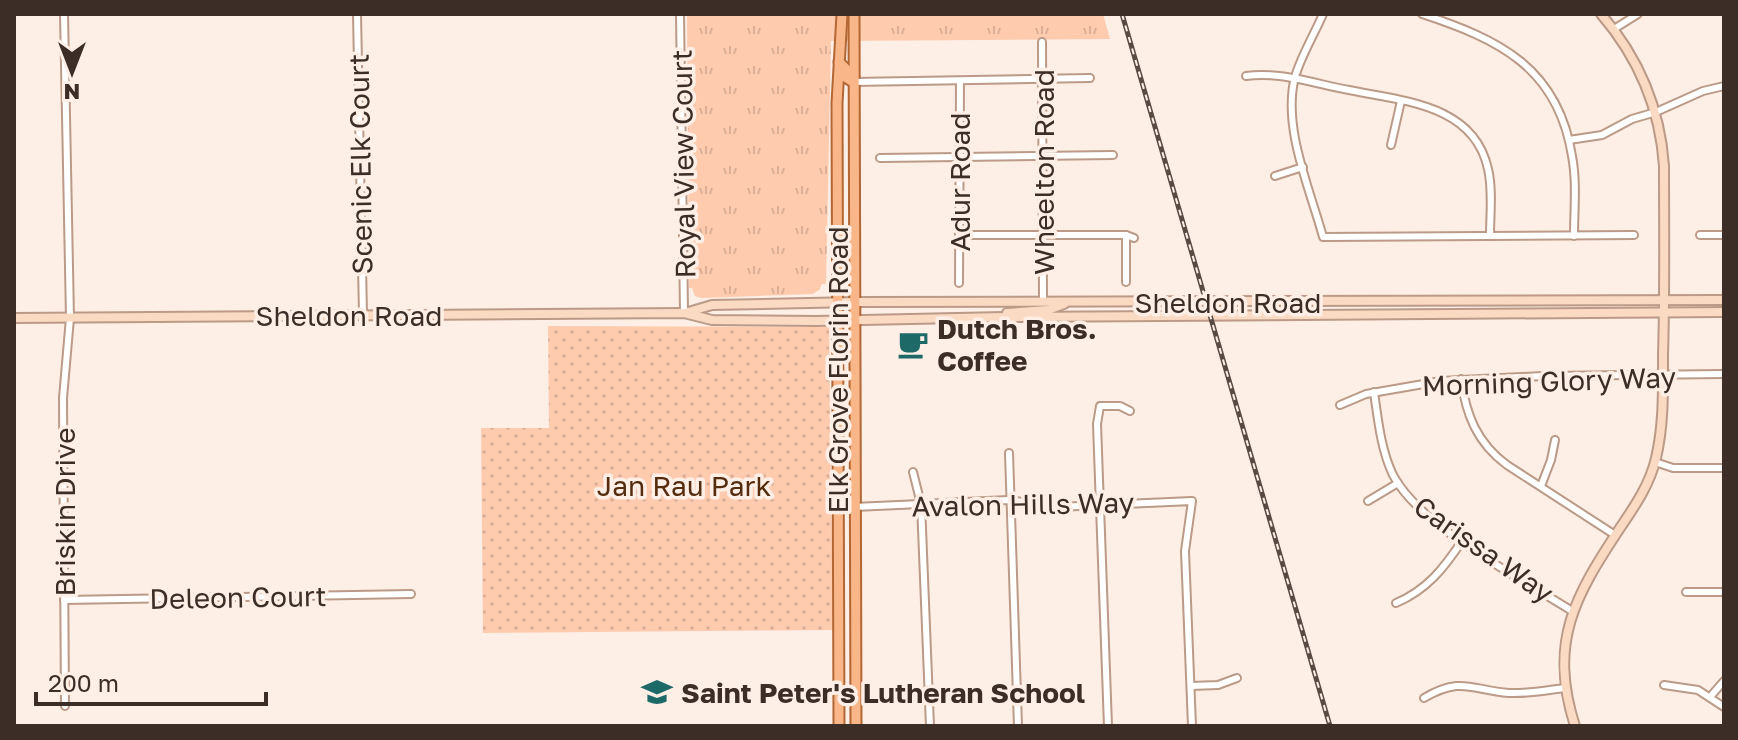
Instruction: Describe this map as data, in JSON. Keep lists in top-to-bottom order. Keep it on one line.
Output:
{"streets":{"main road":["Sheldon Road","Elk Grove Florin Road"],"street":["Scenic Elk Court","Royal View Court","Wheelton Road","Adur Road","Morning Glory Way","Avalon Hills Way","Briskin Drive","Carissa Way","Deleon Court"]},"crossings":[["Scenic Elk Court","Sheldon Road"],["Royal View Court","Sheldon Road"],["Wheelton Road","Sheldon Road"],["Sheldon Road","Elk Grove Florin Road"],["Sheldon Road","Briskin Drive"],["Elk Grove Florin Road","Avalon Hills Way"],["Morning Glory Way","Carissa Way"],["Briskin Drive","Deleon Court"]],"parks":["Jan Rau Park"],"places":{"cafe":["Dutch Bros. Coffee"],"school or university":["Saint Peter's Lutheran School"]},"scale_bar":"200 m","north":"bottom"}
